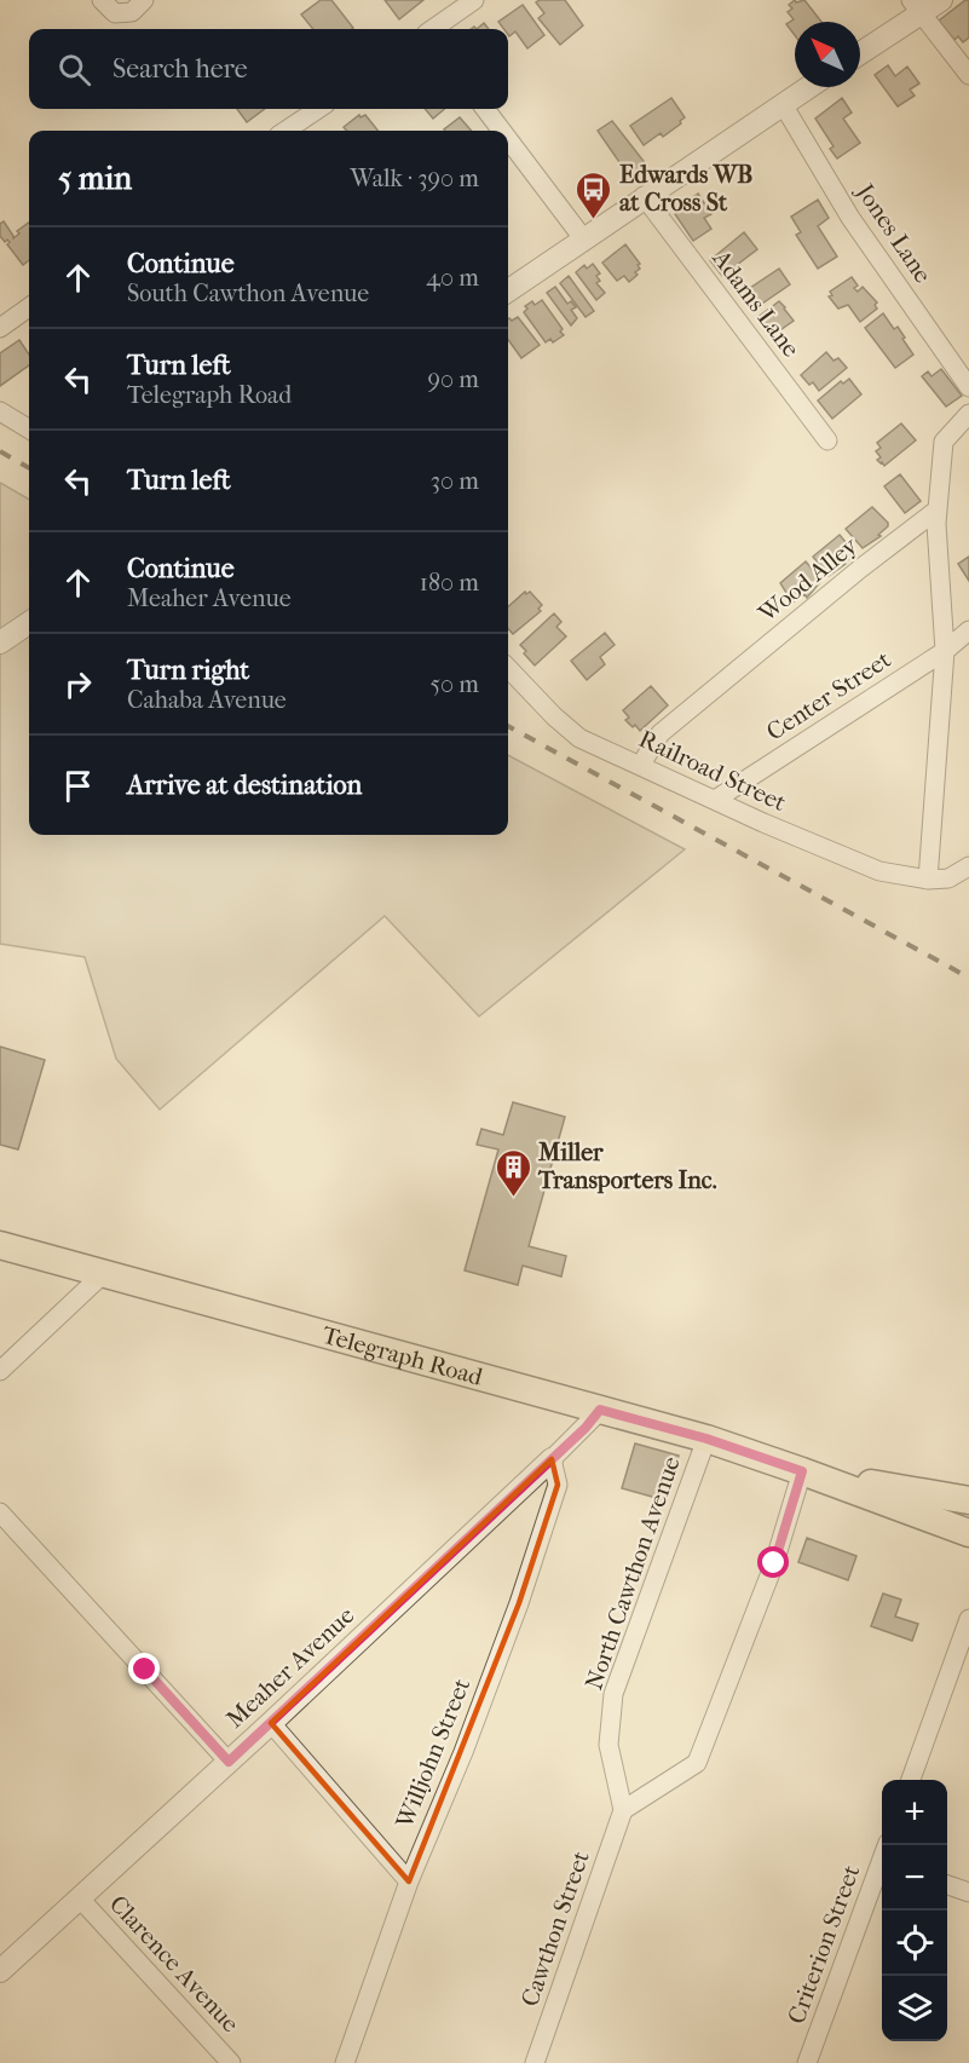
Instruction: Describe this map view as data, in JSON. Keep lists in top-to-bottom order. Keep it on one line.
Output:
{"streets":{"main road":["Telegraph Road"],"street":["Jones Lane","Adams Lane","Wood Alley","Center Street","Railroad Street","North Cawthon Avenue","Meaher Avenue","Willjohn Street","Cawthon Street","Criterion Street","Clarence Avenue"]},"crossings":[["Wood Alley","Railroad Street"],["Center Street","Railroad Street"],["Telegraph Road","North Cawthon Avenue"],["North Cawthon Avenue","Cawthon Street"],["Meaher Avenue","Willjohn Street"],["Meaher Avenue","Clarence Avenue"]],"places":{"bus stop":["Edwards WB at Cross St"],"building":["Miller Transporters Inc."]},"north":"top left","page":{"search":"Search here","heading":["5 min","Walk · 390 m"],"list":[["Continue","South Cawthon Avenue","40 m"],["Turn left","Telegraph Road","90 m"],["Turn left","30 m"],["Continue","Meaher Avenue","180 m"],["Turn right","Cahaba Avenue","50 m"],"Arrive at destination"],"map_buttons":["+","−"]}}
